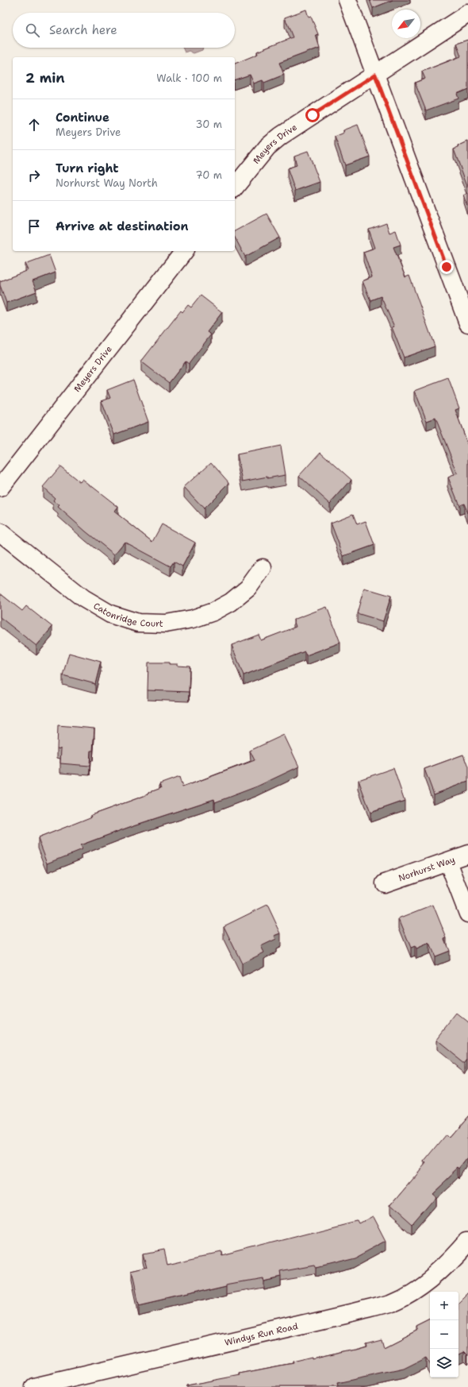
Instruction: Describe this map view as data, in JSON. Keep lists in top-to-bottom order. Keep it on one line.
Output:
{"streets":{"street":["Meyers Drive","Catonridge Court","Norhurst Way","Windys Run Road"]},"north":"bottom left","page":{"search":"Search here","heading":["2 min","Walk · 100 m"],"list":[["Continue","Meyers Drive","30 m"],["Turn right","Norhurst Way North","70 m"],"Arrive at destination"],"map_buttons":["+","−"]}}
